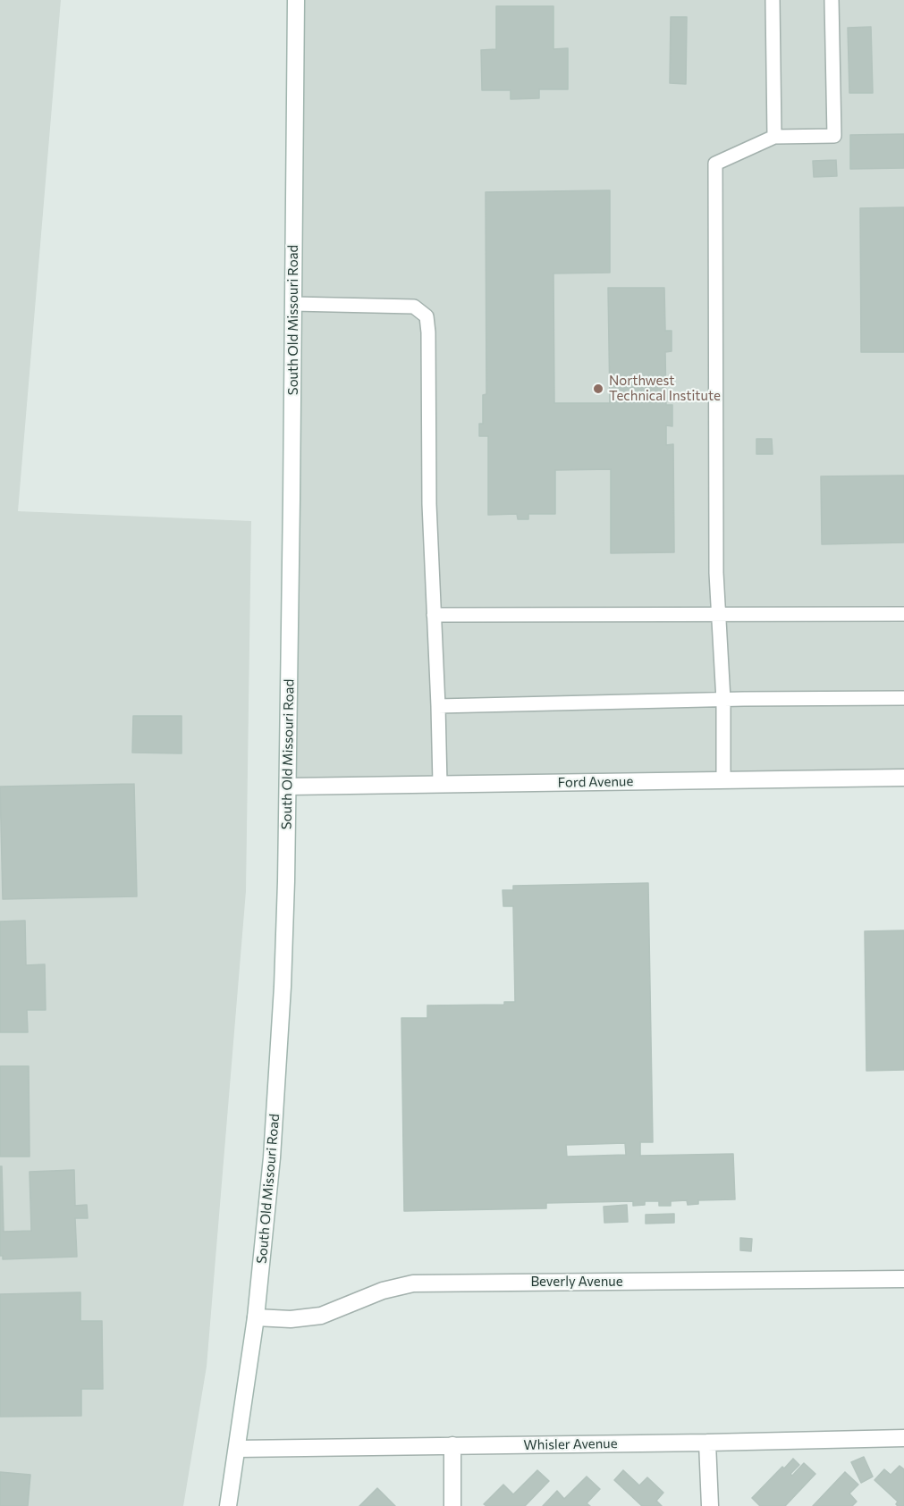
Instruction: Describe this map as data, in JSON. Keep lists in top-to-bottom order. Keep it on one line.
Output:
{"streets":{"street":["South Old Missouri Road","Ford Avenue","Beverly Avenue","Whisler Avenue"]},"crossings":[["South Old Missouri Road","Ford Avenue"],["South Old Missouri Road","Beverly Avenue"],["South Old Missouri Road","Whisler Avenue"]],"places":["Northwest Technical Institute"]}
